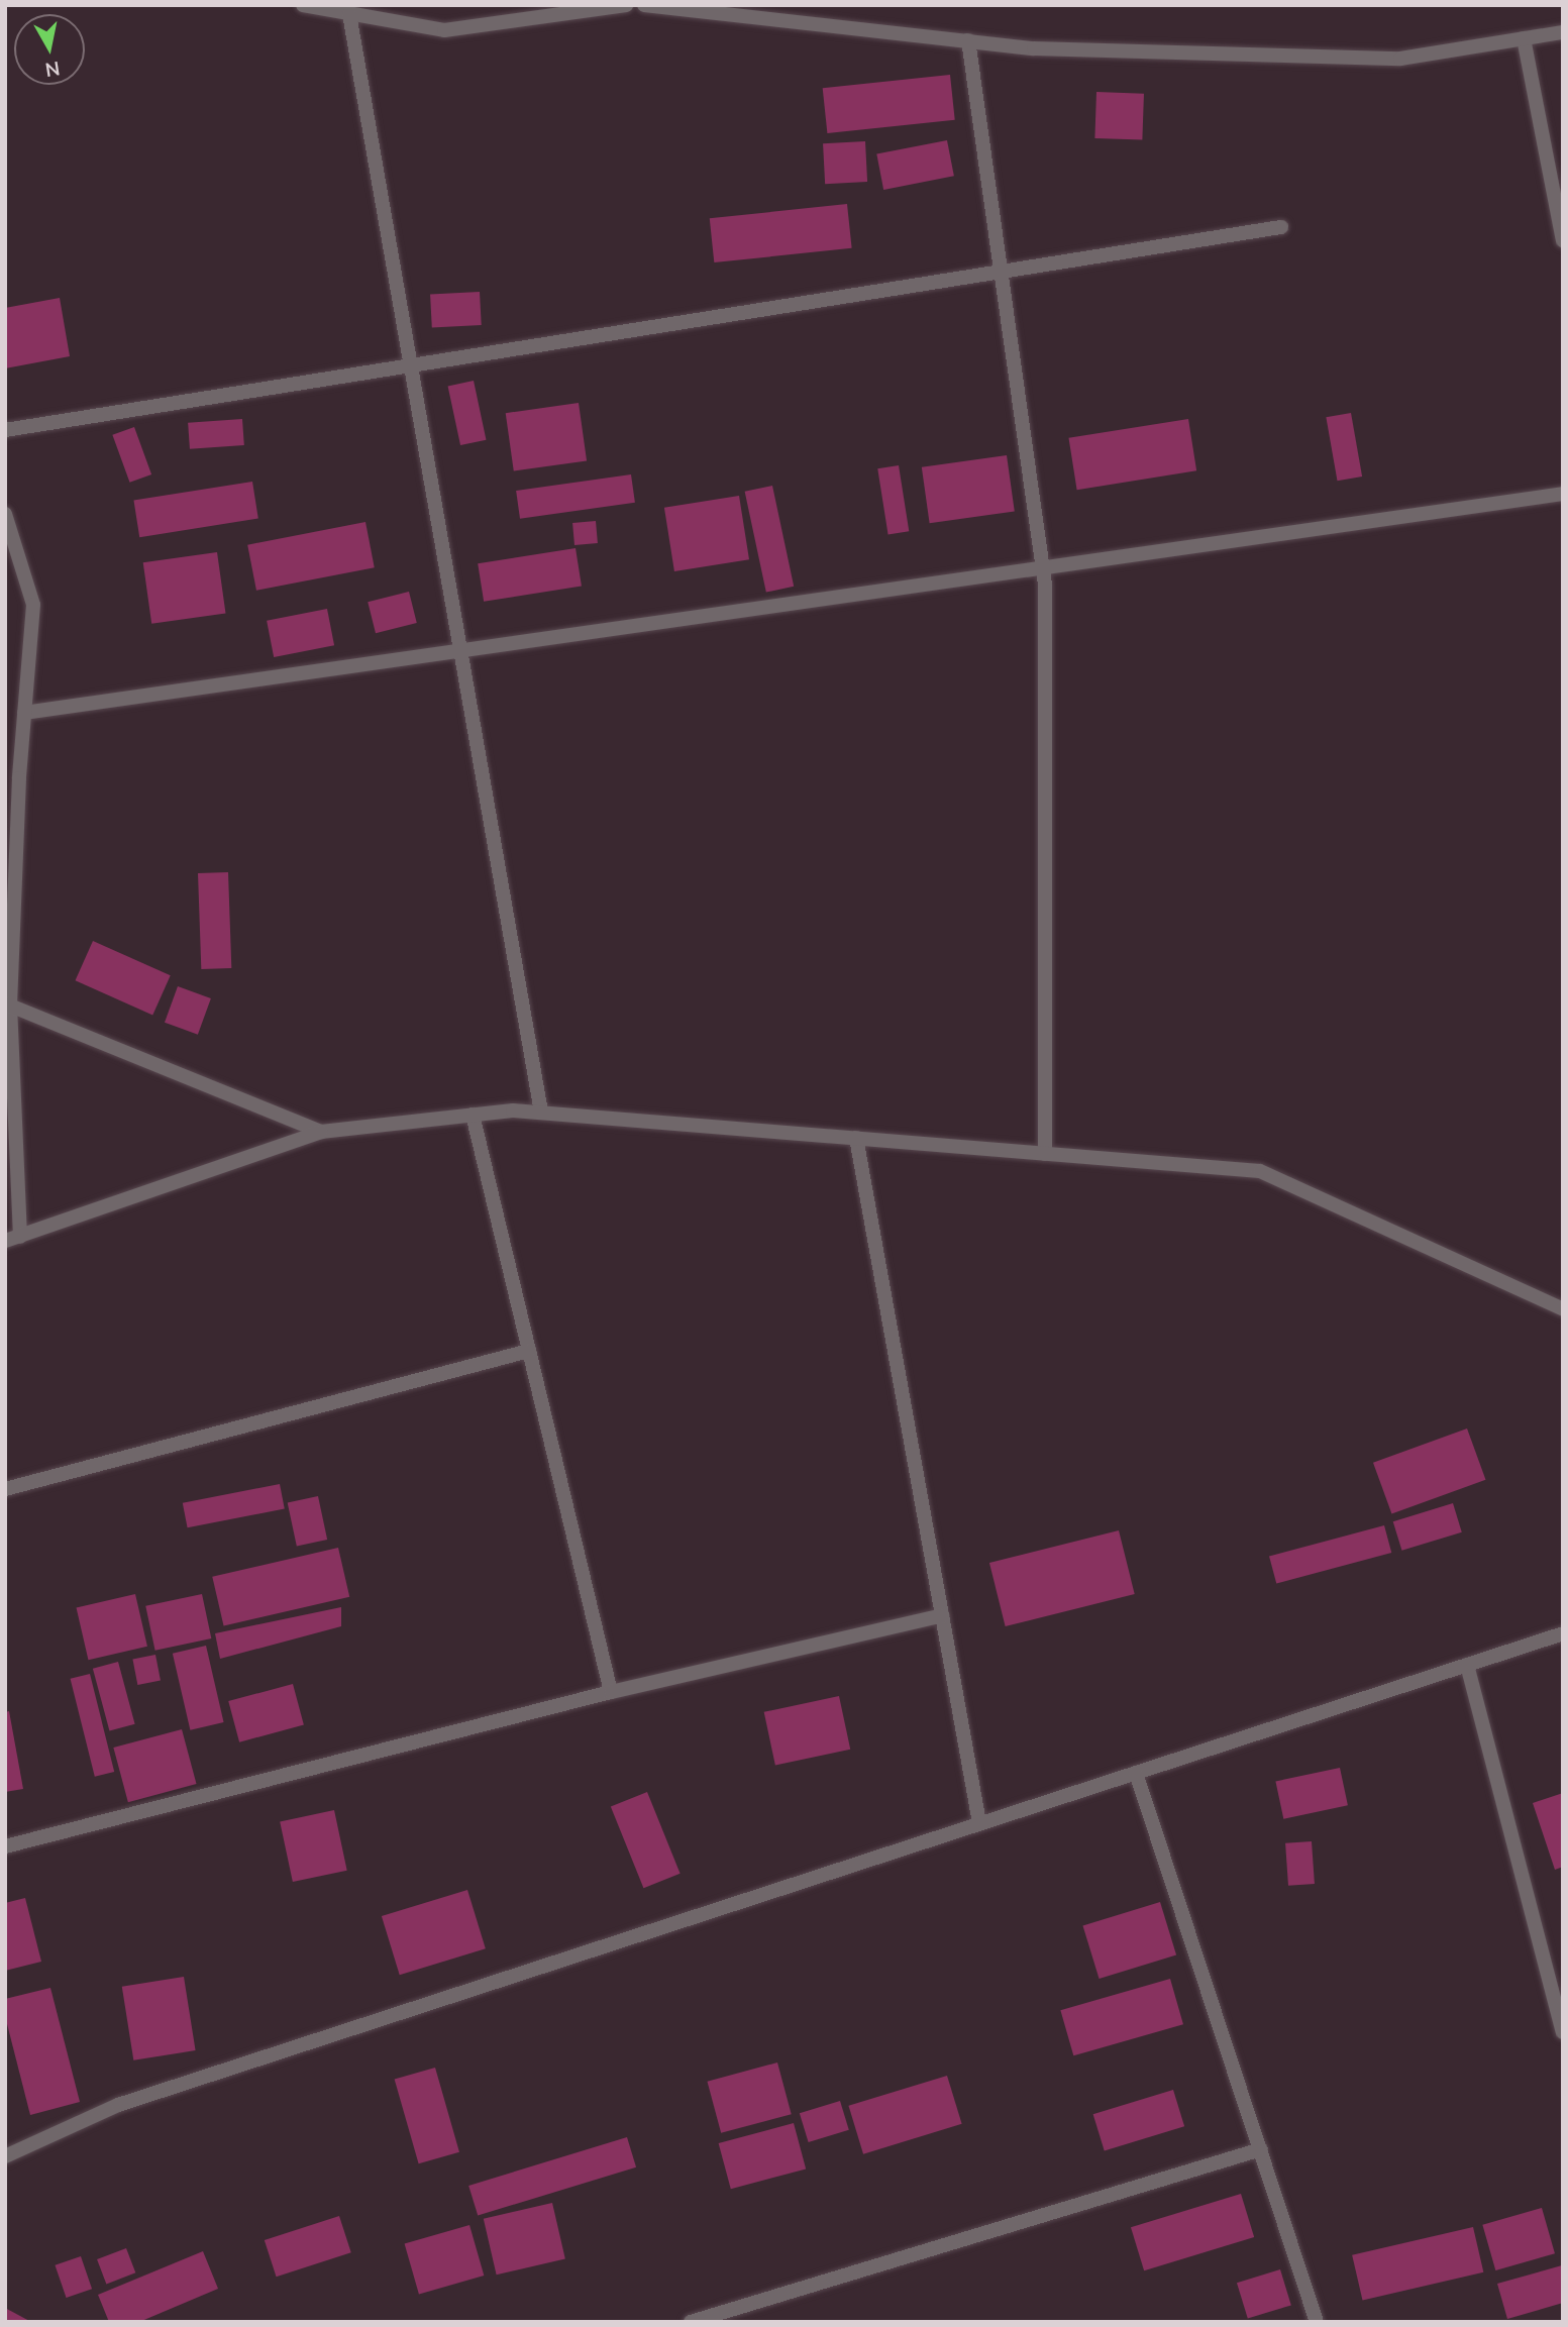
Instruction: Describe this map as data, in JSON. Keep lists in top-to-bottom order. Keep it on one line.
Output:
{"north":"bottom"}
